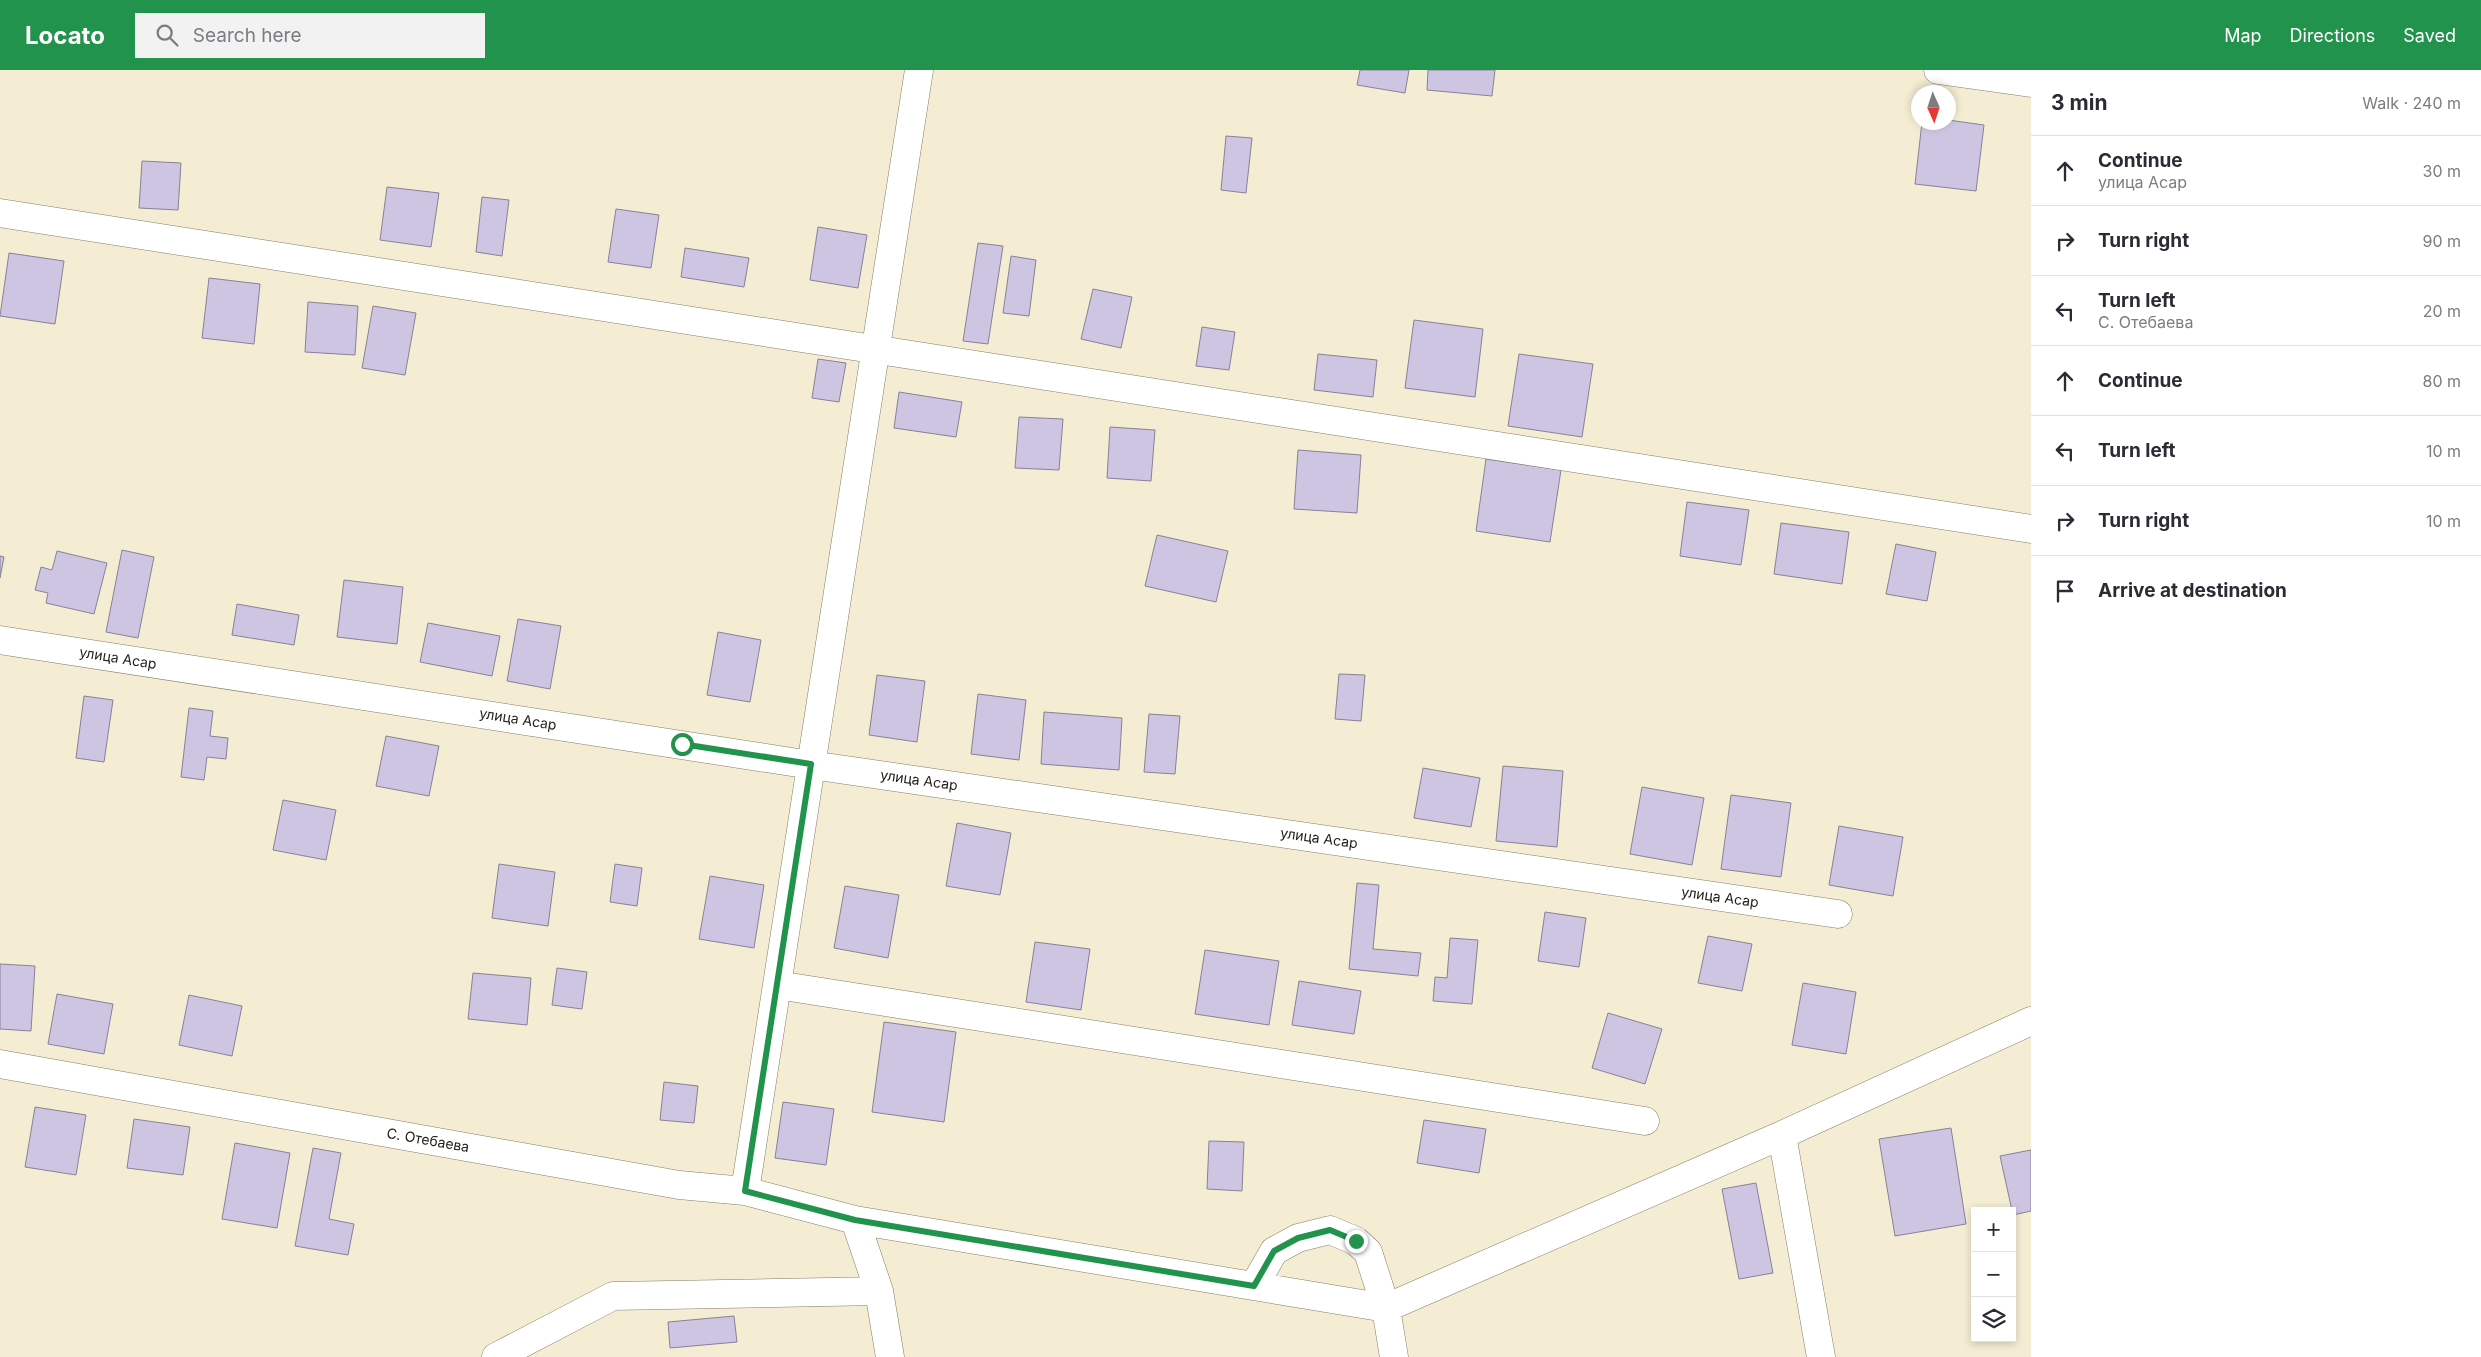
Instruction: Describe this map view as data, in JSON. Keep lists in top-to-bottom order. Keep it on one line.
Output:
{"streets":{"street":["улица Асар","С. Отебаева"]},"north":"bottom","page":{"header":"Locato","search":"Search here","nav":["Map","Directions","Saved"],"heading":["3 min","Walk · 240 m"],"list":[["Continue","улица Асар","30 m"],["Turn right","90 m"],["Turn left","С. Отебаева","20 m"],["Continue","80 m"],["Turn left","10 m"],["Turn right","10 m"],"Arrive at destination"],"map_buttons":["+","−"]}}
